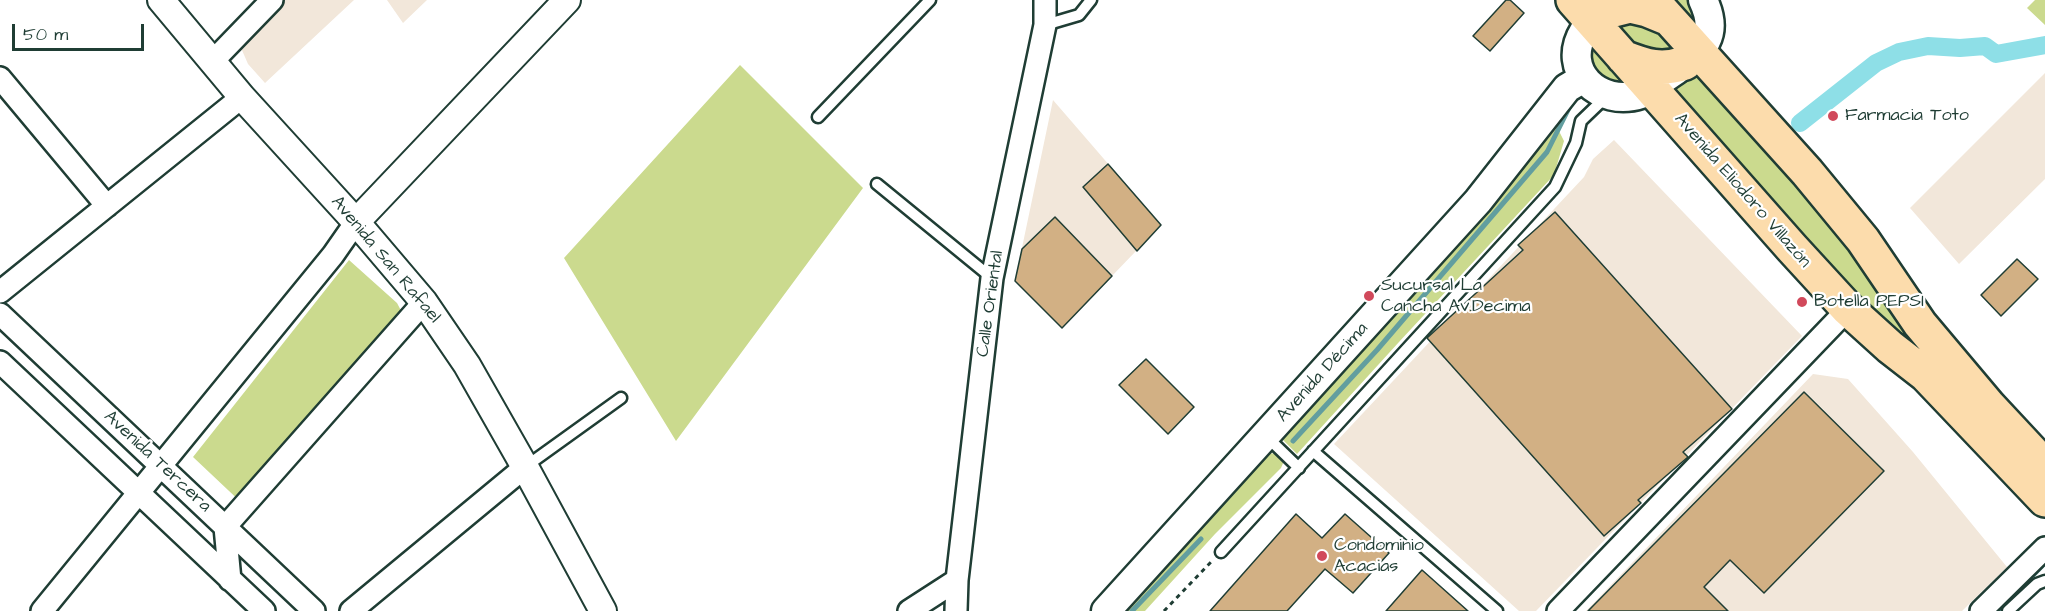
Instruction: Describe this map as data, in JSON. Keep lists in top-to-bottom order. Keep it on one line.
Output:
{"streets":{"highway":["Avenida Eliodoro Villazón"],"main road":["Avenida Décima"],"street":["Avenida San Rafael","Calle Oriental","Avenida Tercera"]},"places":["Farmacia Toto","Sucursal La Cancha Av.Decima","Botella PEPSI","Condominio Acacias"],"scale_bar":"50 m"}
